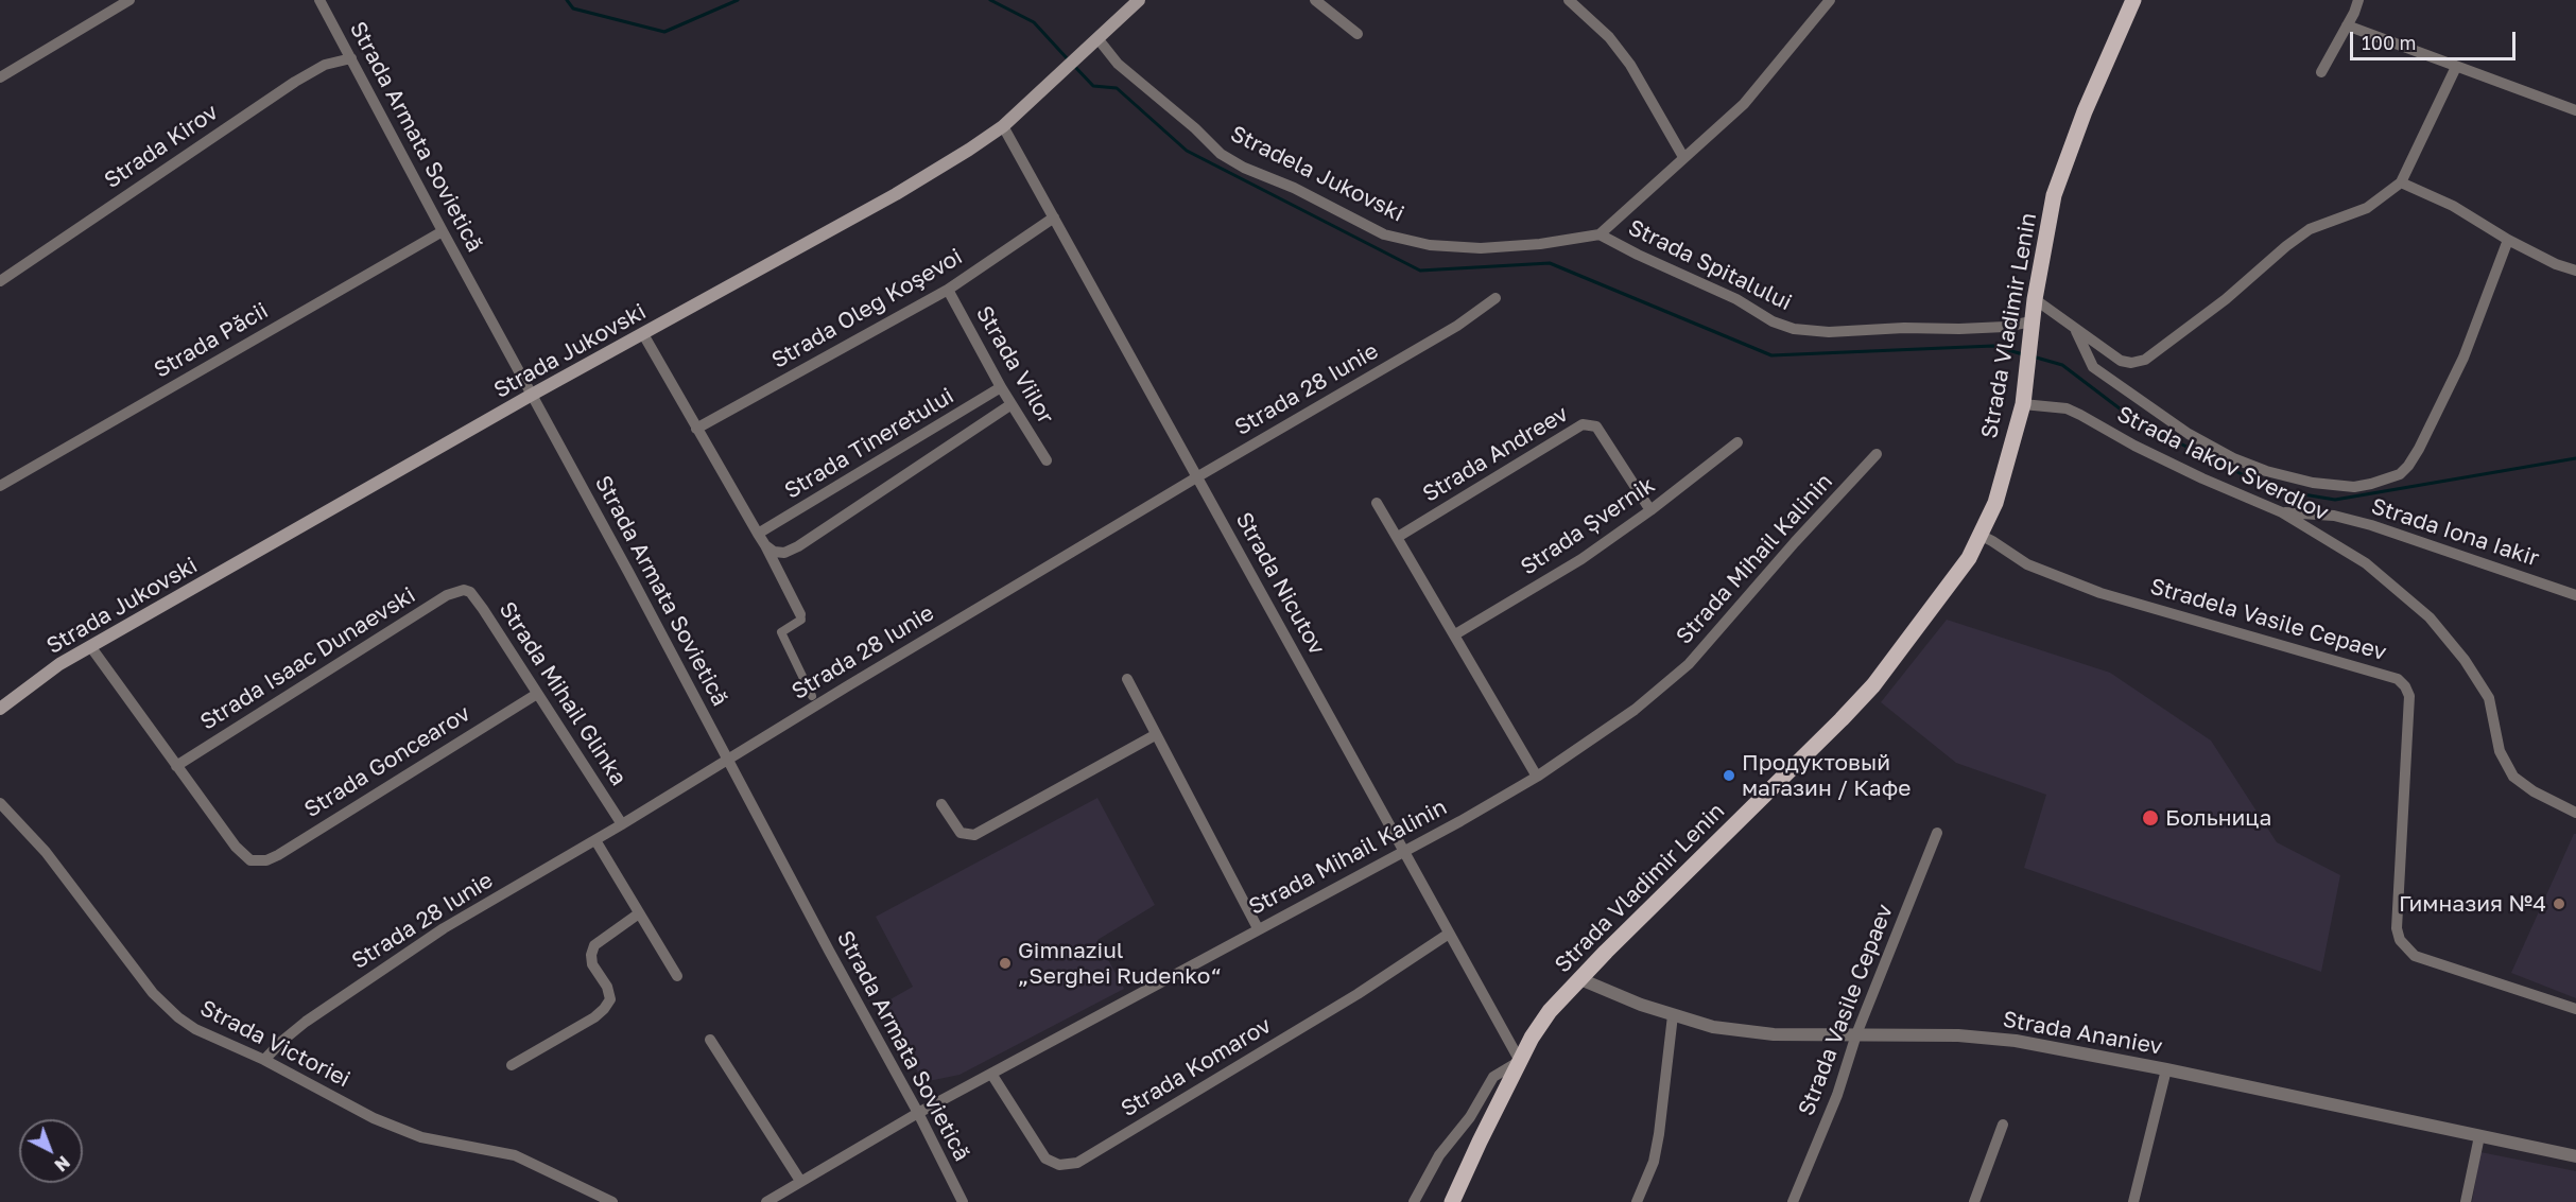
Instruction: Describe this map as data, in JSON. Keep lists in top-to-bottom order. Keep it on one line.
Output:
{"streets":{"main road":["Strada Vladimir Lenin","Strada Jukovski"],"street":["Strada Armata Sovietică","Strada Kirov","Stradela Jukovski","Strada Spitalului","Strada Oleg Koşevoi","Strada Păcii","Strada Viilor","Strada 28 Iunie","Strada Tineretului","Strada Andreev","Strada Iakov Sverdlov","Strada Șvernik","Strada Iona Iakir","Strada Mihail Kalinin","Strada Nicutov","Stradela Vasile Cepaev","Strada Isaac Dunaevski","Strada Mihail Glinka","Strada Goncearov","Strada Vasile Cepaev","Strada Ananiev","Strada Victoriei","Strada Komarov"]},"crossings":[["Strada Armata Sovietică","Strada Kirov"],["Strada Armata Sovietică","Strada Păcii"],["Strada Armata Sovietică","Strada Jukovski"],["Strada Armata Sovietică","Strada 28 Iunie"],["Strada Armata Sovietică","Strada Mihail Kalinin"],["Stradela Jukovski","Strada Spitalului"],["Stradela Jukovski","Strada Jukovski"],["Strada Spitalului","Strada Vladimir Lenin"],["Strada Oleg Koşevoi","Strada Viilor"],["Strada Oleg Koşevoi","Strada Nicutov"],["Strada Vladimir Lenin","Strada Iakov Sverdlov"],["Strada Vladimir Lenin","Strada Nicutov"],["Strada Vladimir Lenin","Stradela Vasile Cepaev"],["Strada Vladimir Lenin","Strada Ananiev"],["Strada Jukovski","Strada Nicutov"],["Strada Viilor","Strada Tineretului"],["Strada 28 Iunie","Strada Nicutov"],["Strada 28 Iunie","Strada Mihail Glinka"],["Strada 28 Iunie","Strada Victoriei"],["Strada Andreev","Strada Șvernik"],["Strada Iakov Sverdlov","Strada Iona Iakir"],["Strada Mihail Kalinin","Strada Nicutov"],["Strada Mihail Kalinin","Strada Komarov"],["Strada Nicutov","Strada Komarov"],["Strada Isaac Dunaevski","Strada Mihail Glinka"],["Strada Isaac Dunaevski","Strada Goncearov"],["Strada Mihail Glinka","Strada Goncearov"],["Strada Vasile Cepaev","Strada Ananiev"]],"places":["Продуктовый магазин / Кафе","Больница","Гимназия №4","Gimnaziul „Serghei Rudenko“"],"scale_bar":"100 m","north":"bottom right"}
